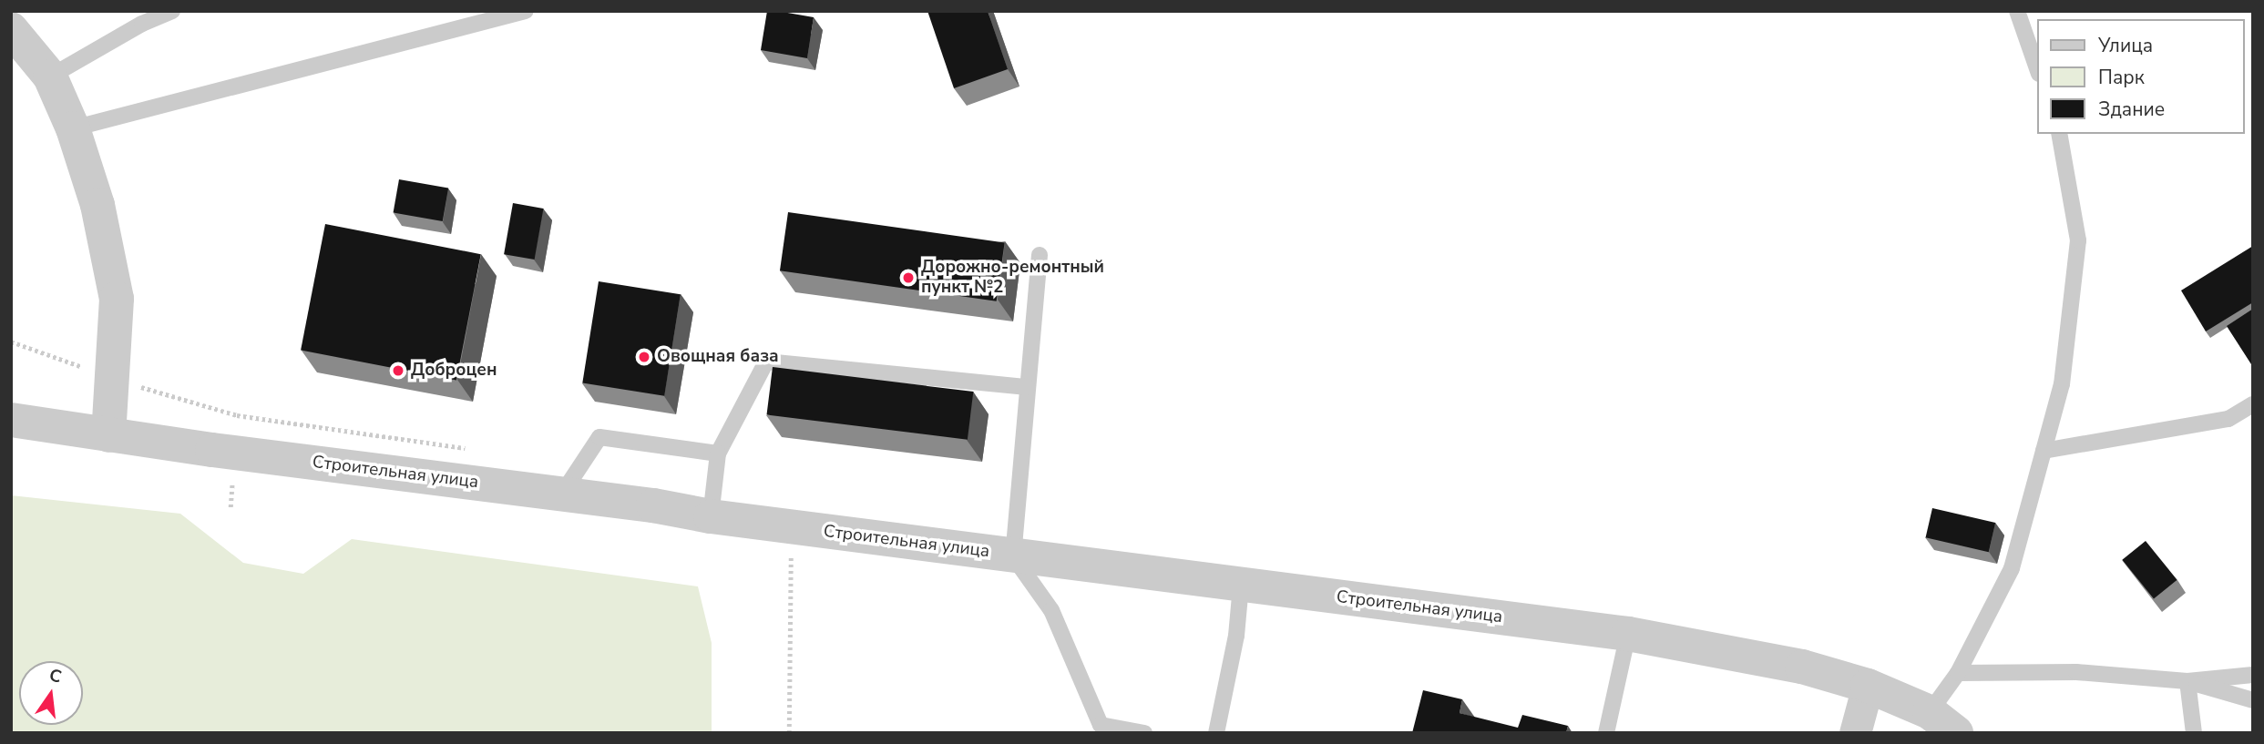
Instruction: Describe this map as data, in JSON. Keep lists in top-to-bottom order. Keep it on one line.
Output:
{"streets":{"street":["Строительная улица"]},"places":["Дорожно-ремонтный пункт №2","Овощная база","Доброцен"],"legend":["Улица","Парк","Здание"],"north":"top"}
